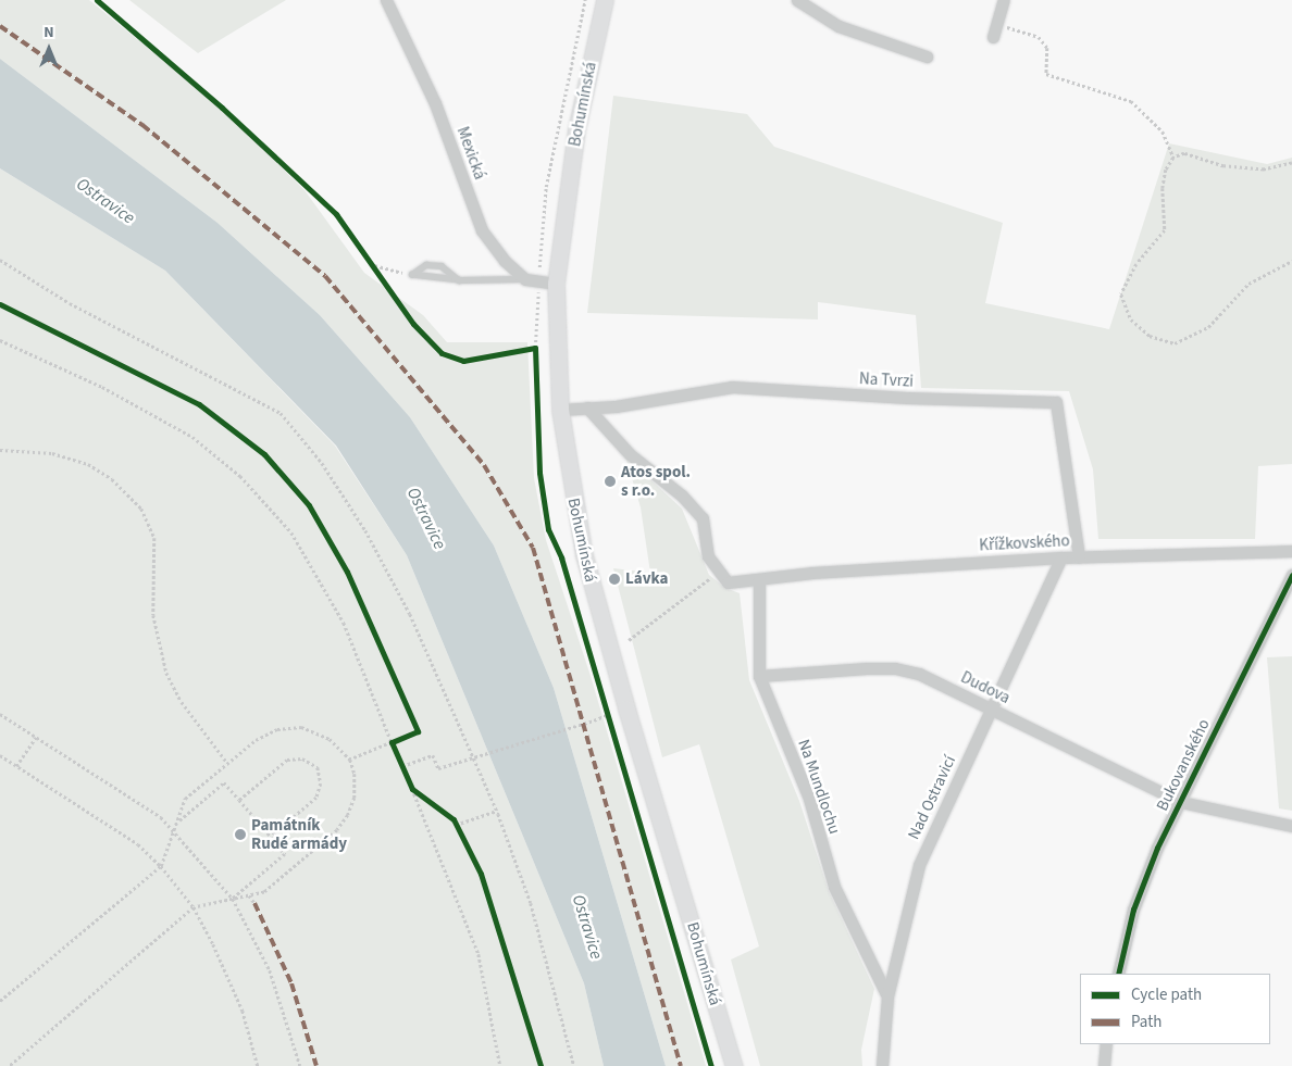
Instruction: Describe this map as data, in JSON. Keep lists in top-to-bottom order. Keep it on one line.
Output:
{"streets":{"main road":["Bohumínská"],"street":["Mexická","Na Tvrzi","Křížkovského","Dudova","Bukovanského","Na Mundlochu","Nad Ostravicí"]},"crossings":[["Bohumínská","Na Tvrzi"],["Na Tvrzi","Křížkovského"],["Křížkovského","Na Mundlochu"],["Křížkovského","Nad Ostravicí"],["Dudova","Bukovanského"],["Dudova","Na Mundlochu"],["Dudova","Nad Ostravicí"],["Na Mundlochu","Nad Ostravicí"]],"water":["Ostravice"],"places":["Atos spol. s r.o.","Lávka","Památník Rudé armády"],"legend":["Cycle path","Path"],"north":"top"}
